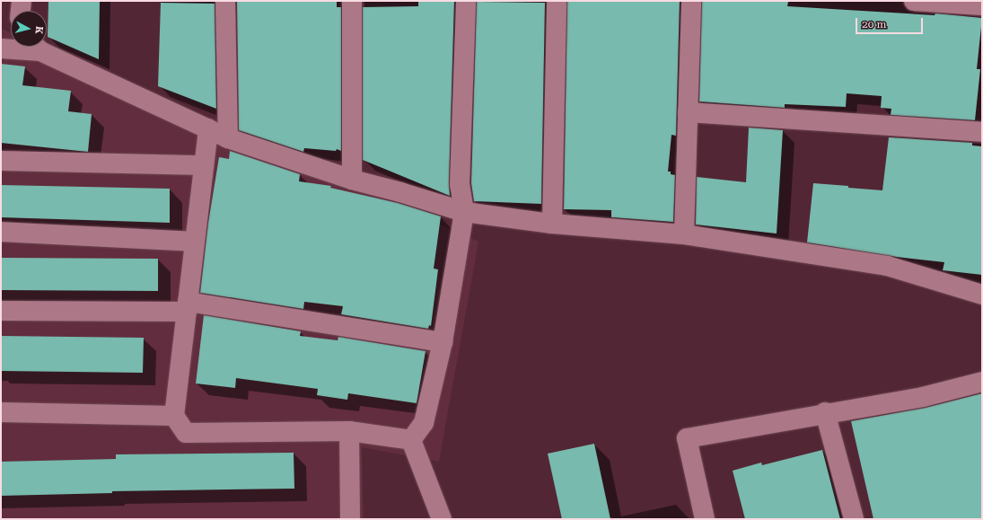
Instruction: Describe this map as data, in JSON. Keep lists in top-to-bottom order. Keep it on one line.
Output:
{"scale_bar":"20 m","north":"right"}
